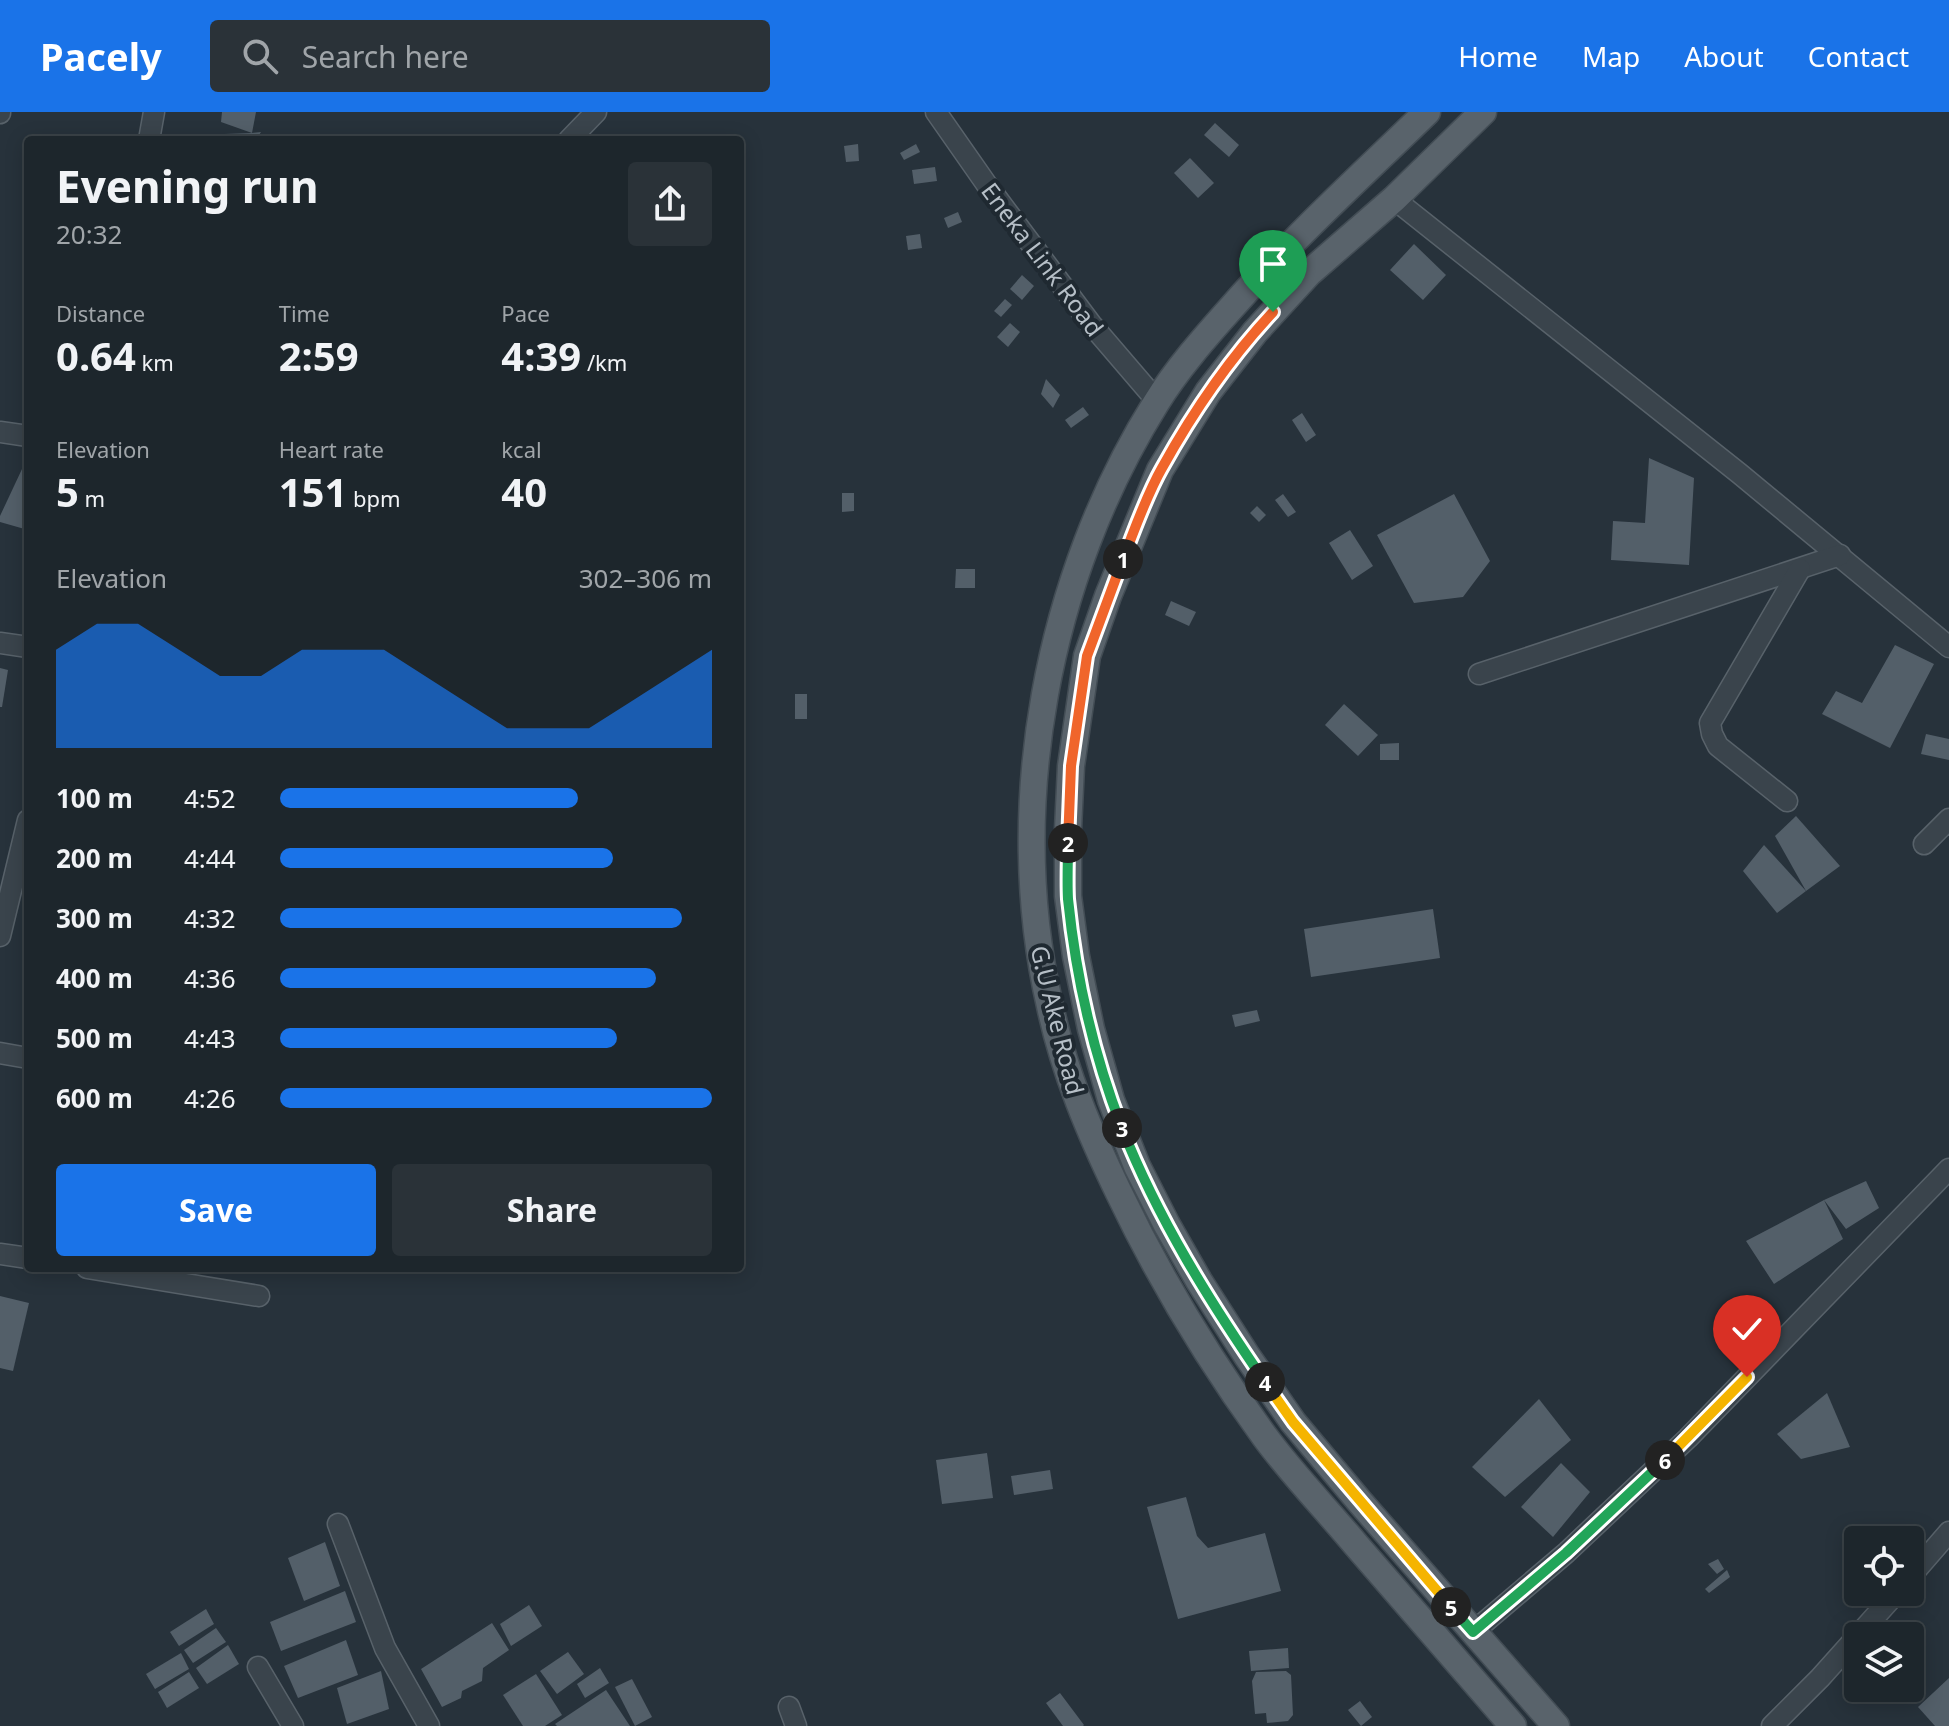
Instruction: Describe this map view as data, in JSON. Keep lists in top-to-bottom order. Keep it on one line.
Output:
{"streets":{"main road":["G.U Ake Road"],"street":["Eneka Link Road"]},"crossings":[["Eneka Link Road","G.U Ake Road"]],"page":{"header":"Pacely","search":"Search here","nav":["Home","Map","About","Contact"],"heading":["Evening run","20:32"],"stats":[["Distance","0.64 km"],["Time","2:59"],["Pace","4:39 /km"],["Elevation","5 m"],["Heart rate","151 bpm"],["kcal","40"]],"pins":["1","2","3","4","6","5"],"chart":["Elevation","302–306 m"],"list":[{"name":"100 m","note":"4:52"},{"name":"200 m","note":"4:44"},{"name":"300 m","note":"4:32"},{"name":"400 m","note":"4:36"},{"name":"500 m","note":"4:43"},{"name":"600 m","note":"4:26"}],"buttons":["Save","Share"]}}
